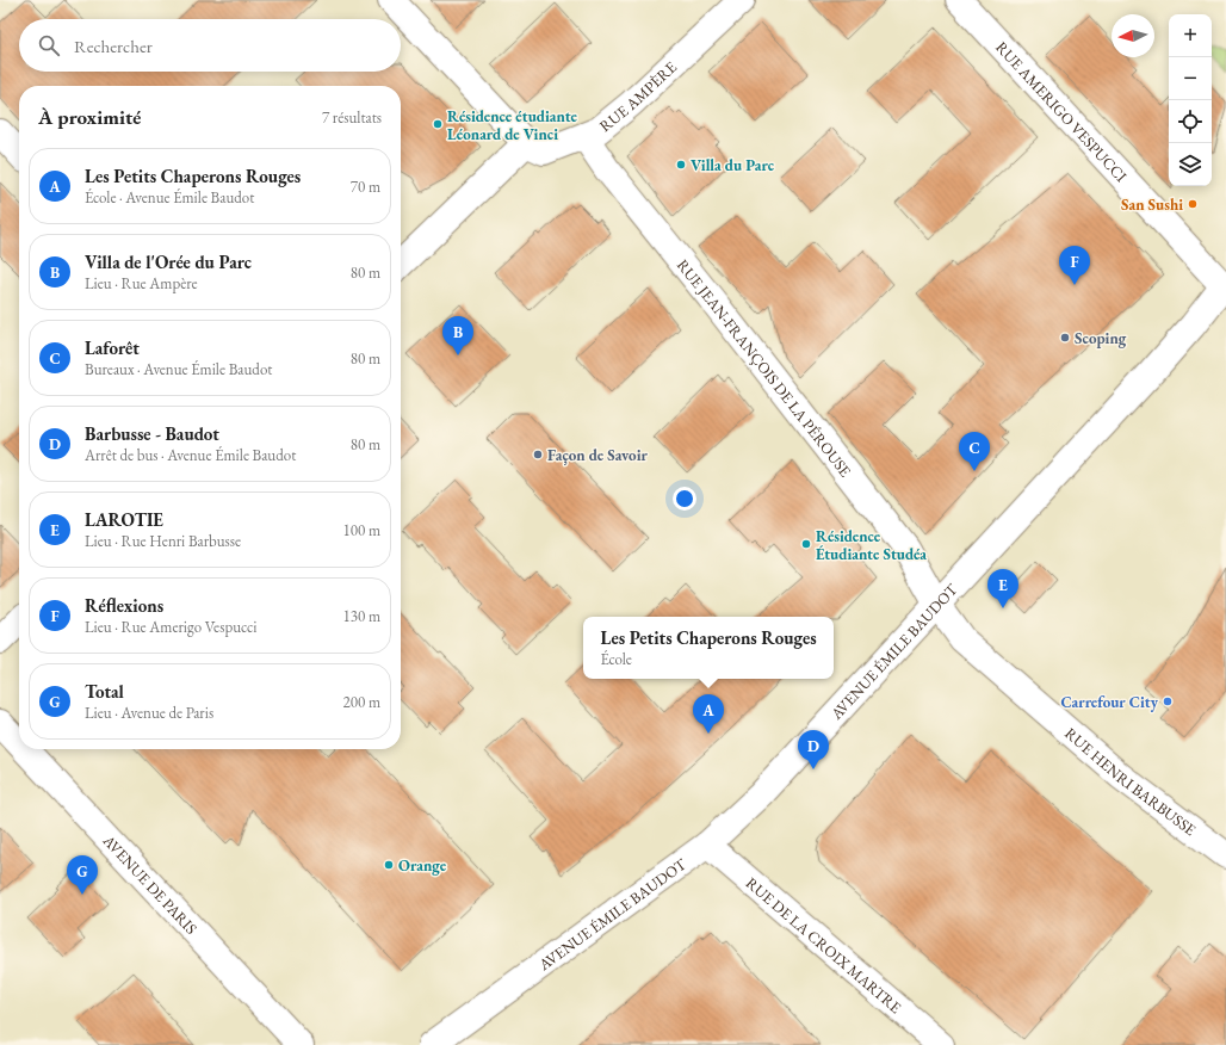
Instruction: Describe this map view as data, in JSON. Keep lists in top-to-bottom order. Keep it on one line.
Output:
{"streets":{"street":["RUE AMPÈRE","RUE AMERIGO VESPUCCI","RUE JEAN-FRANÇOIS DE LA PÉROUSE","AVENUE ÉMILE BAUDOT","RUE HENRI BARBUSSE","AVENUE DE PARIS","RUE DE LA CROIX MARTRE"]},"crossings":[["RUE AMPÈRE","RUE JEAN-FRANÇOIS DE LA PÉROUSE"],["RUE AMERIGO VESPUCCI","AVENUE ÉMILE BAUDOT"],["RUE JEAN-FRANÇOIS DE LA PÉROUSE","AVENUE ÉMILE BAUDOT"],["RUE JEAN-FRANÇOIS DE LA PÉROUSE","RUE HENRI BARBUSSE"],["AVENUE ÉMILE BAUDOT","RUE HENRI BARBUSSE"],["AVENUE ÉMILE BAUDOT","RUE DE LA CROIX MARTRE"]],"places":["Résidence étudiante Léonard de Vinci","Villa du Parc","San Sushi","Scoping","Façon de Savoir","Résidence Étudiante Studéa","Carrefour City","Orange"],"north":"left","page":{"map_buttons":["+","−"],"search":"Rechercher","heading":["À proximité","7 résultats"],"list":[{"mark":"A","name":"Les Petits Chaperons Rouges","note":"École · Avenue Émile Baudot","value":"70 m"},{"mark":"B","name":"Villa de l'Orée du Parc","note":"Lieu · Rue Ampère","value":"80 m"},{"mark":"C","name":"Laforêt","note":"Bureaux · Avenue Émile Baudot","value":"80 m"},{"mark":"D","name":"Barbusse - Baudot","note":"Arrêt de bus · Avenue Émile Baudot","value":"80 m"},{"mark":"E","name":"LAROTIE","note":"Lieu · Rue Henri Barbusse","value":"100 m"},{"mark":"F","name":"Réflexions","note":"Lieu · Rue Amerigo Vespucci","value":"130 m"},{"mark":"G","name":"Total","note":"Lieu · Avenue de Paris","value":"200 m"}],"pins":["F","B","C","E","A","D","G"],"popup":["Les Petits Chaperons Rouges","École"]}}
